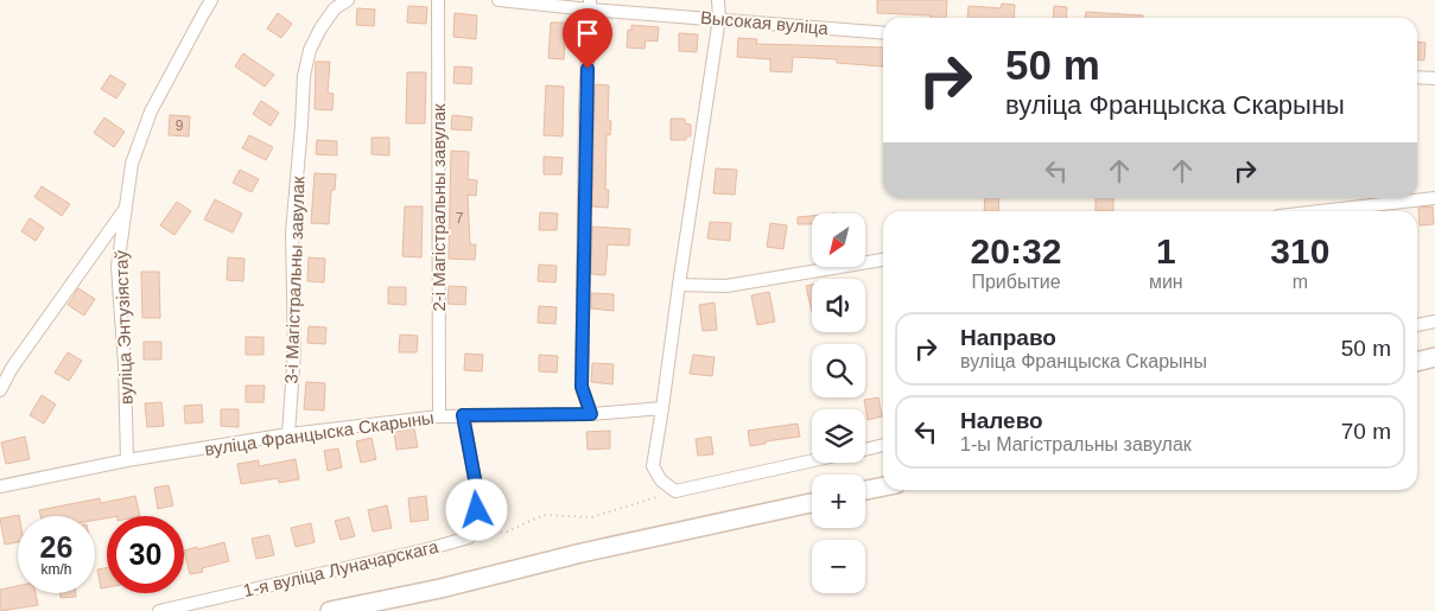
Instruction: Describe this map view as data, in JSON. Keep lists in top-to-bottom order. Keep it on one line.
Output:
{"streets":{"street":["Высокая вуліца","2-і Магістральны завулак","3-і Магістральны завулак","вуліца Энтузіястаў","вуліца Францыска Скарыны","1-я вуліца Луначарскага"]},"crossings":[["2-і Магістральны завулак","вуліца Францыска Скарыны"],["3-і Магістральны завулак","вуліца Францыска Скарыны"],["вуліца Энтузіястаў","вуліца Францыска Скарыны"]],"house_numbers":["9","7"],"north":"bottom left","page":{"turn":["50 m","вуліца Францыска Скарыны"],"eta":["20:32","Прибытие","1","мин","310","m"],"map_buttons":["+","−"],"list":[{"name":"Направо","note":"вуліца Францыска Скарыны","value":"50 m"},{"name":"Налево","note":"1-ы Магістральны завулак","value":"70 m"}],"speed":"26 km/h","limit":"30"}}
